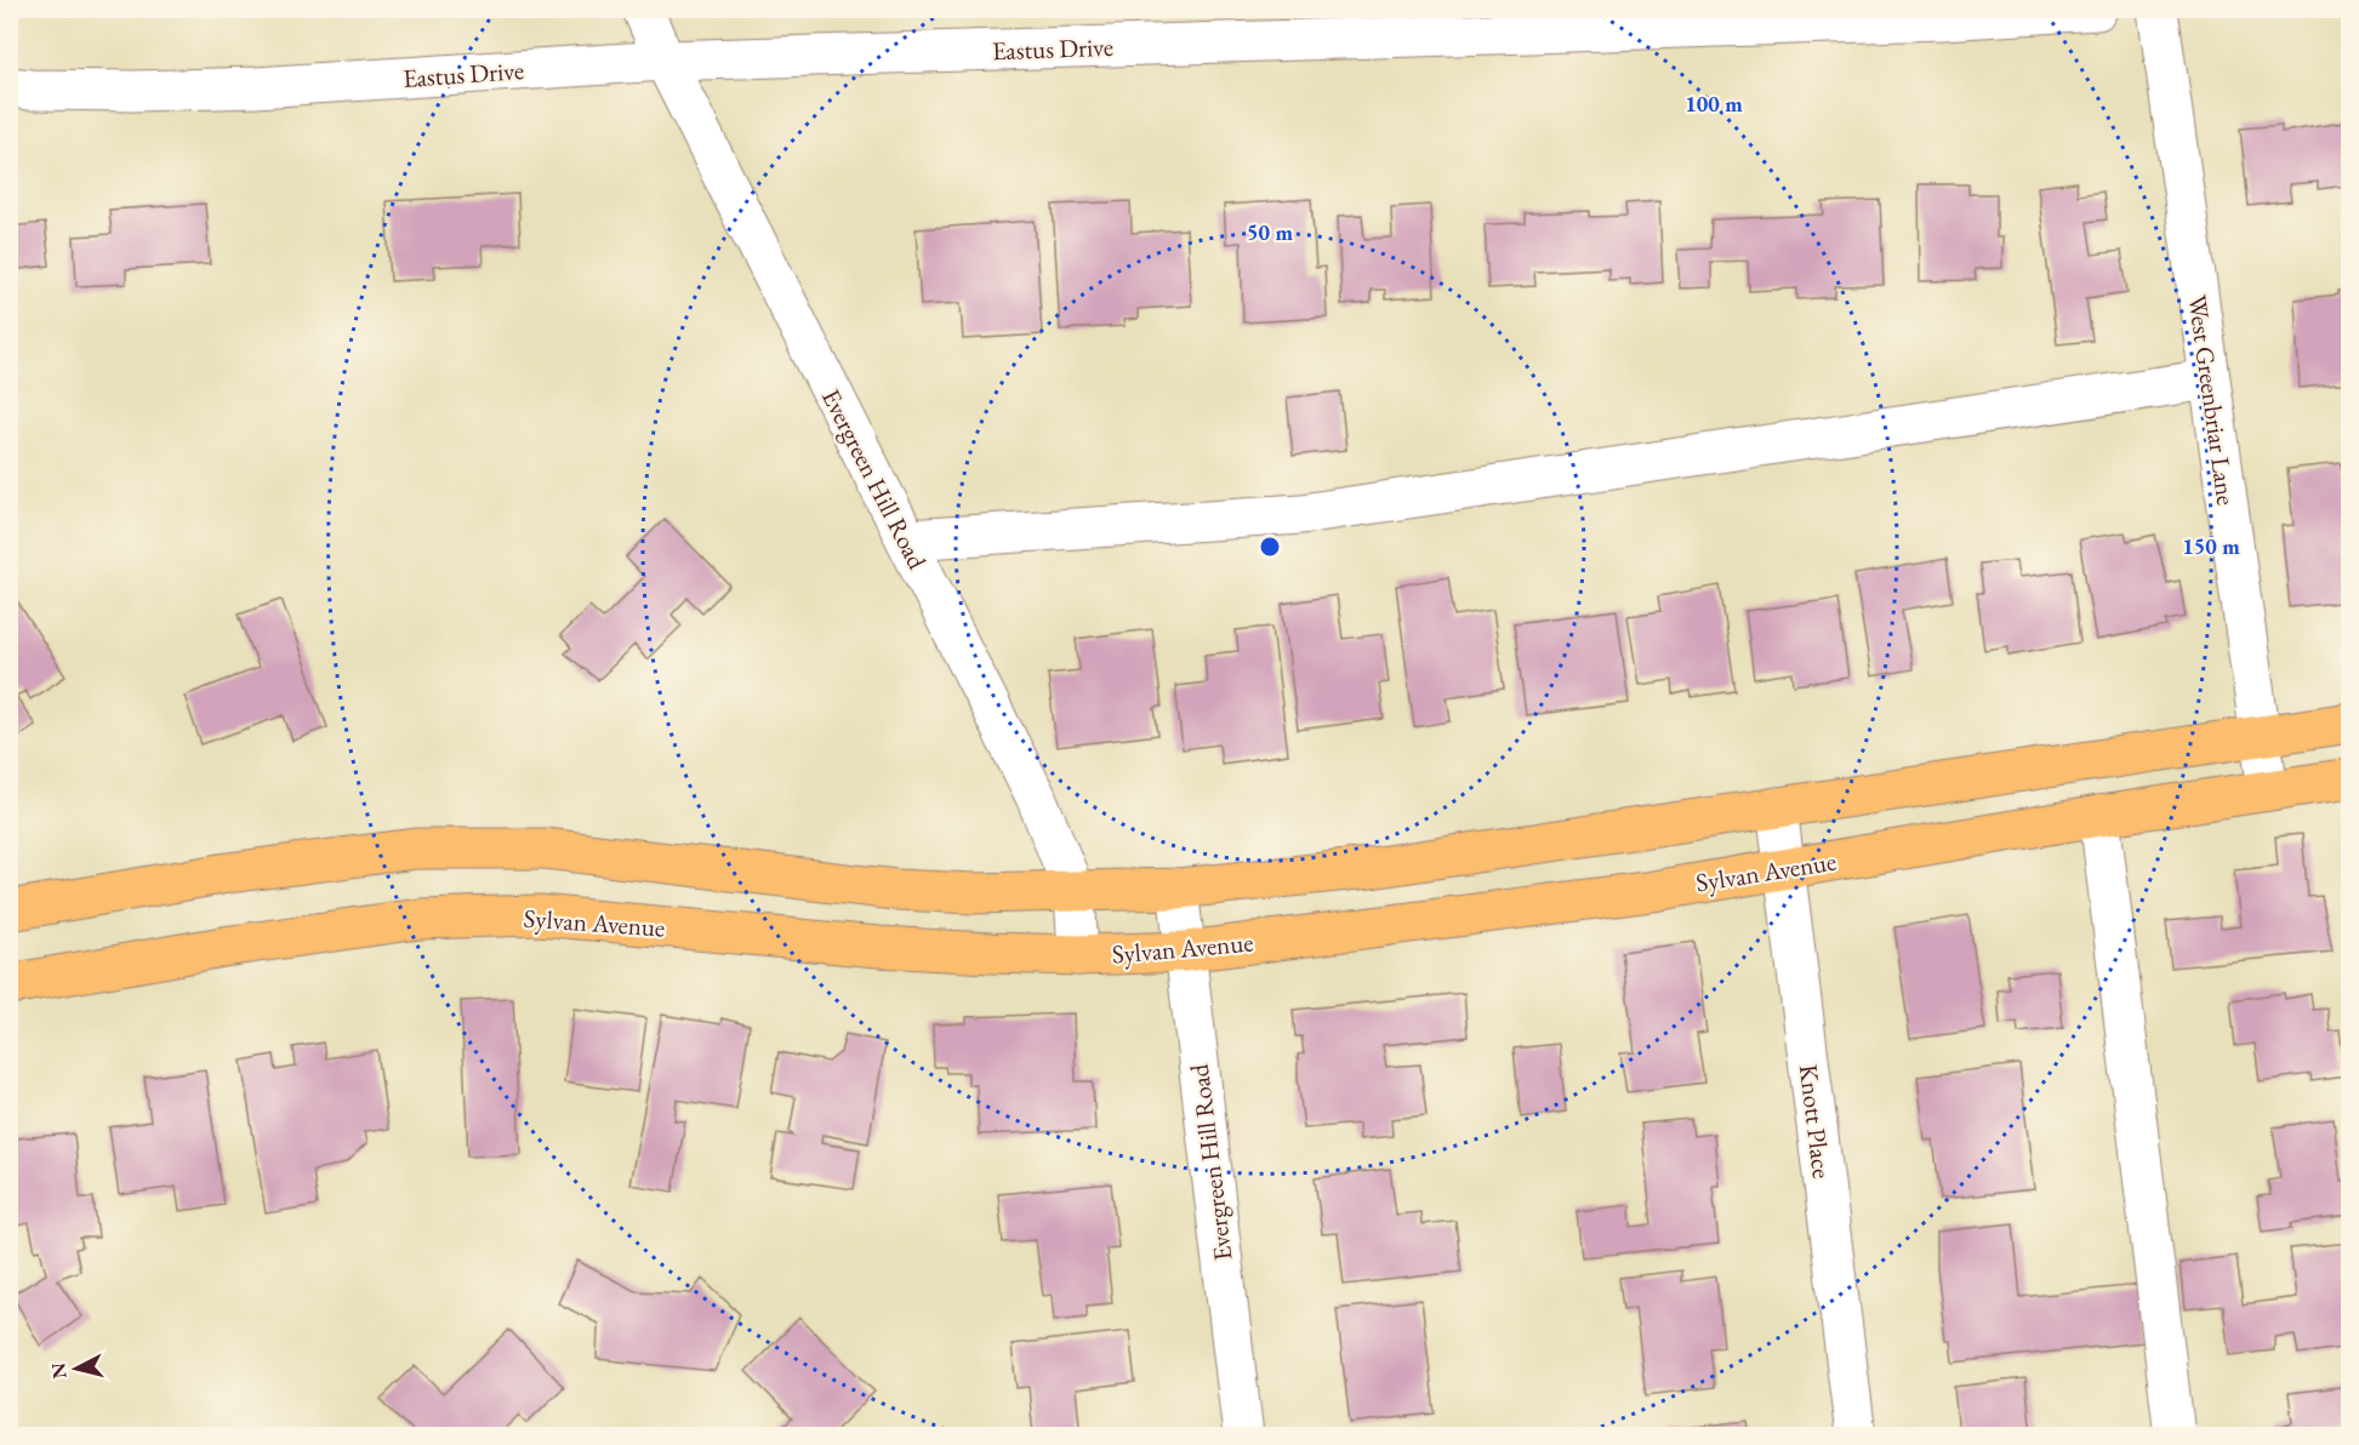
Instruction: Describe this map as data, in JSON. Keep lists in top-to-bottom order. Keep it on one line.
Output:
{"streets":{"main road":["Sylvan Avenue"],"street":["Eastus Drive","West Greenbriar Lane","Evergreen Hill Road","Knott Place"]},"crossings":[["Eastus Drive","Evergreen Hill Road"],["West Greenbriar Lane","Sylvan Avenue"],["Evergreen Hill Road","Sylvan Avenue"],["Sylvan Avenue","Knott Place"]],"north":"left","rings":["100 m","50 m","150 m"]}
